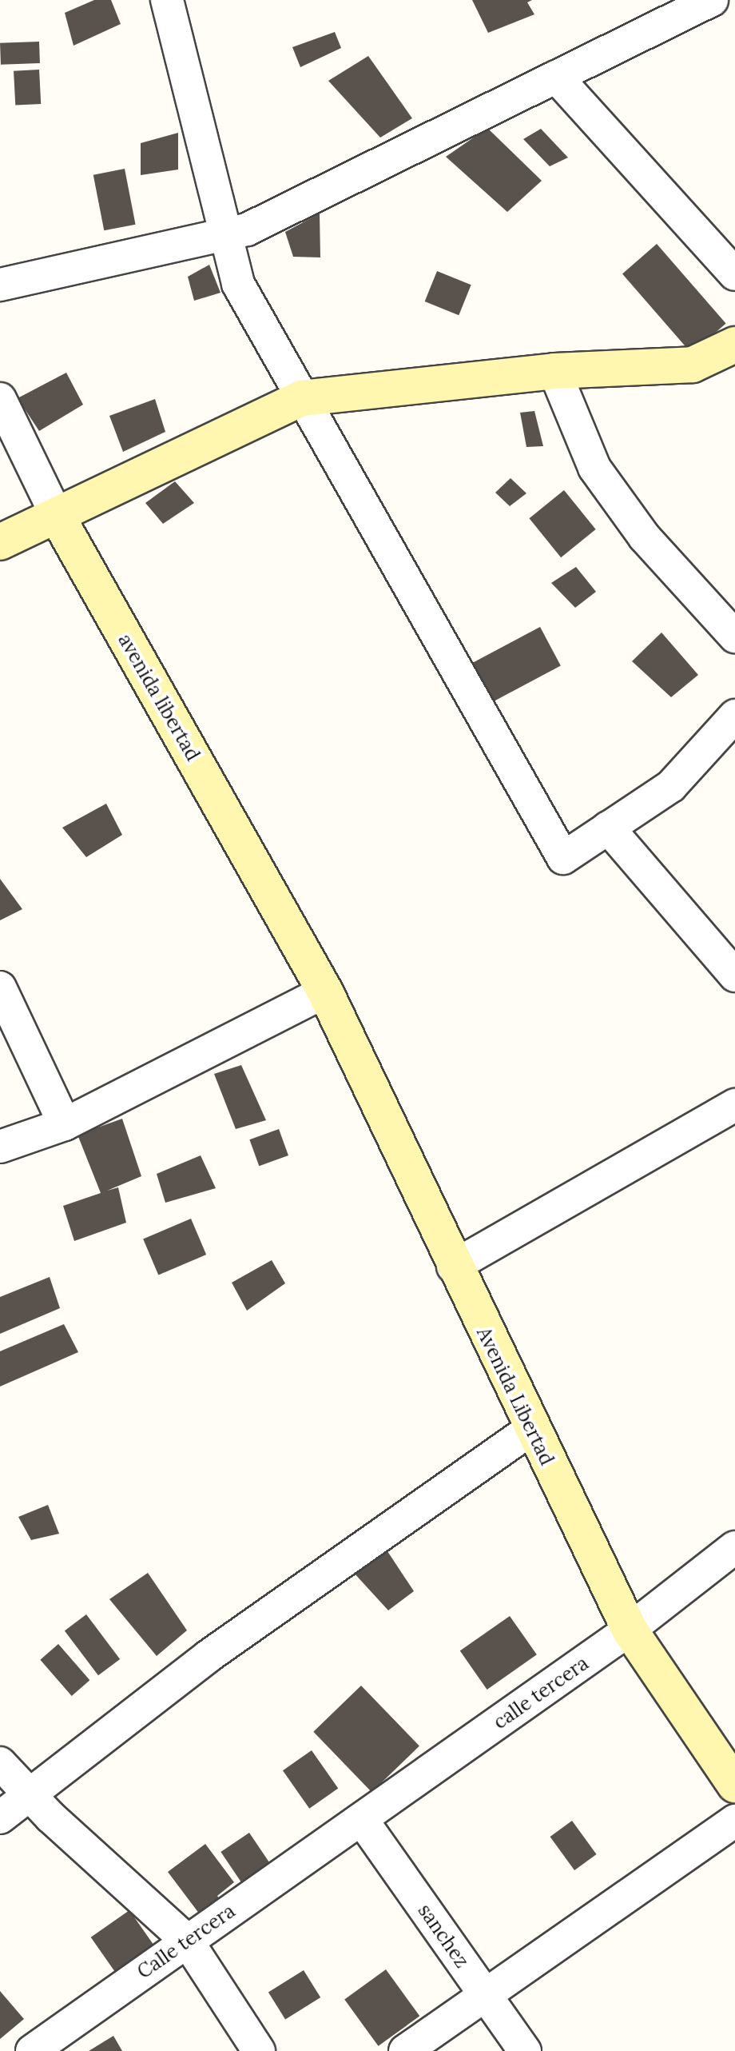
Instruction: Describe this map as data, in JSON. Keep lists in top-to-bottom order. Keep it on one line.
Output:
{"streets":{"main road":["avenida libertad","Avenida Libertad"],"street":["calle tercera","sanchez","Calle tercera"]},"crossings":[["avenida libertad","Avenida Libertad"],["Avenida Libertad","calle tercera"],["calle tercera","sanchez"],["calle tercera","Calle tercera"],["sanchez","Calle tercera"]]}
